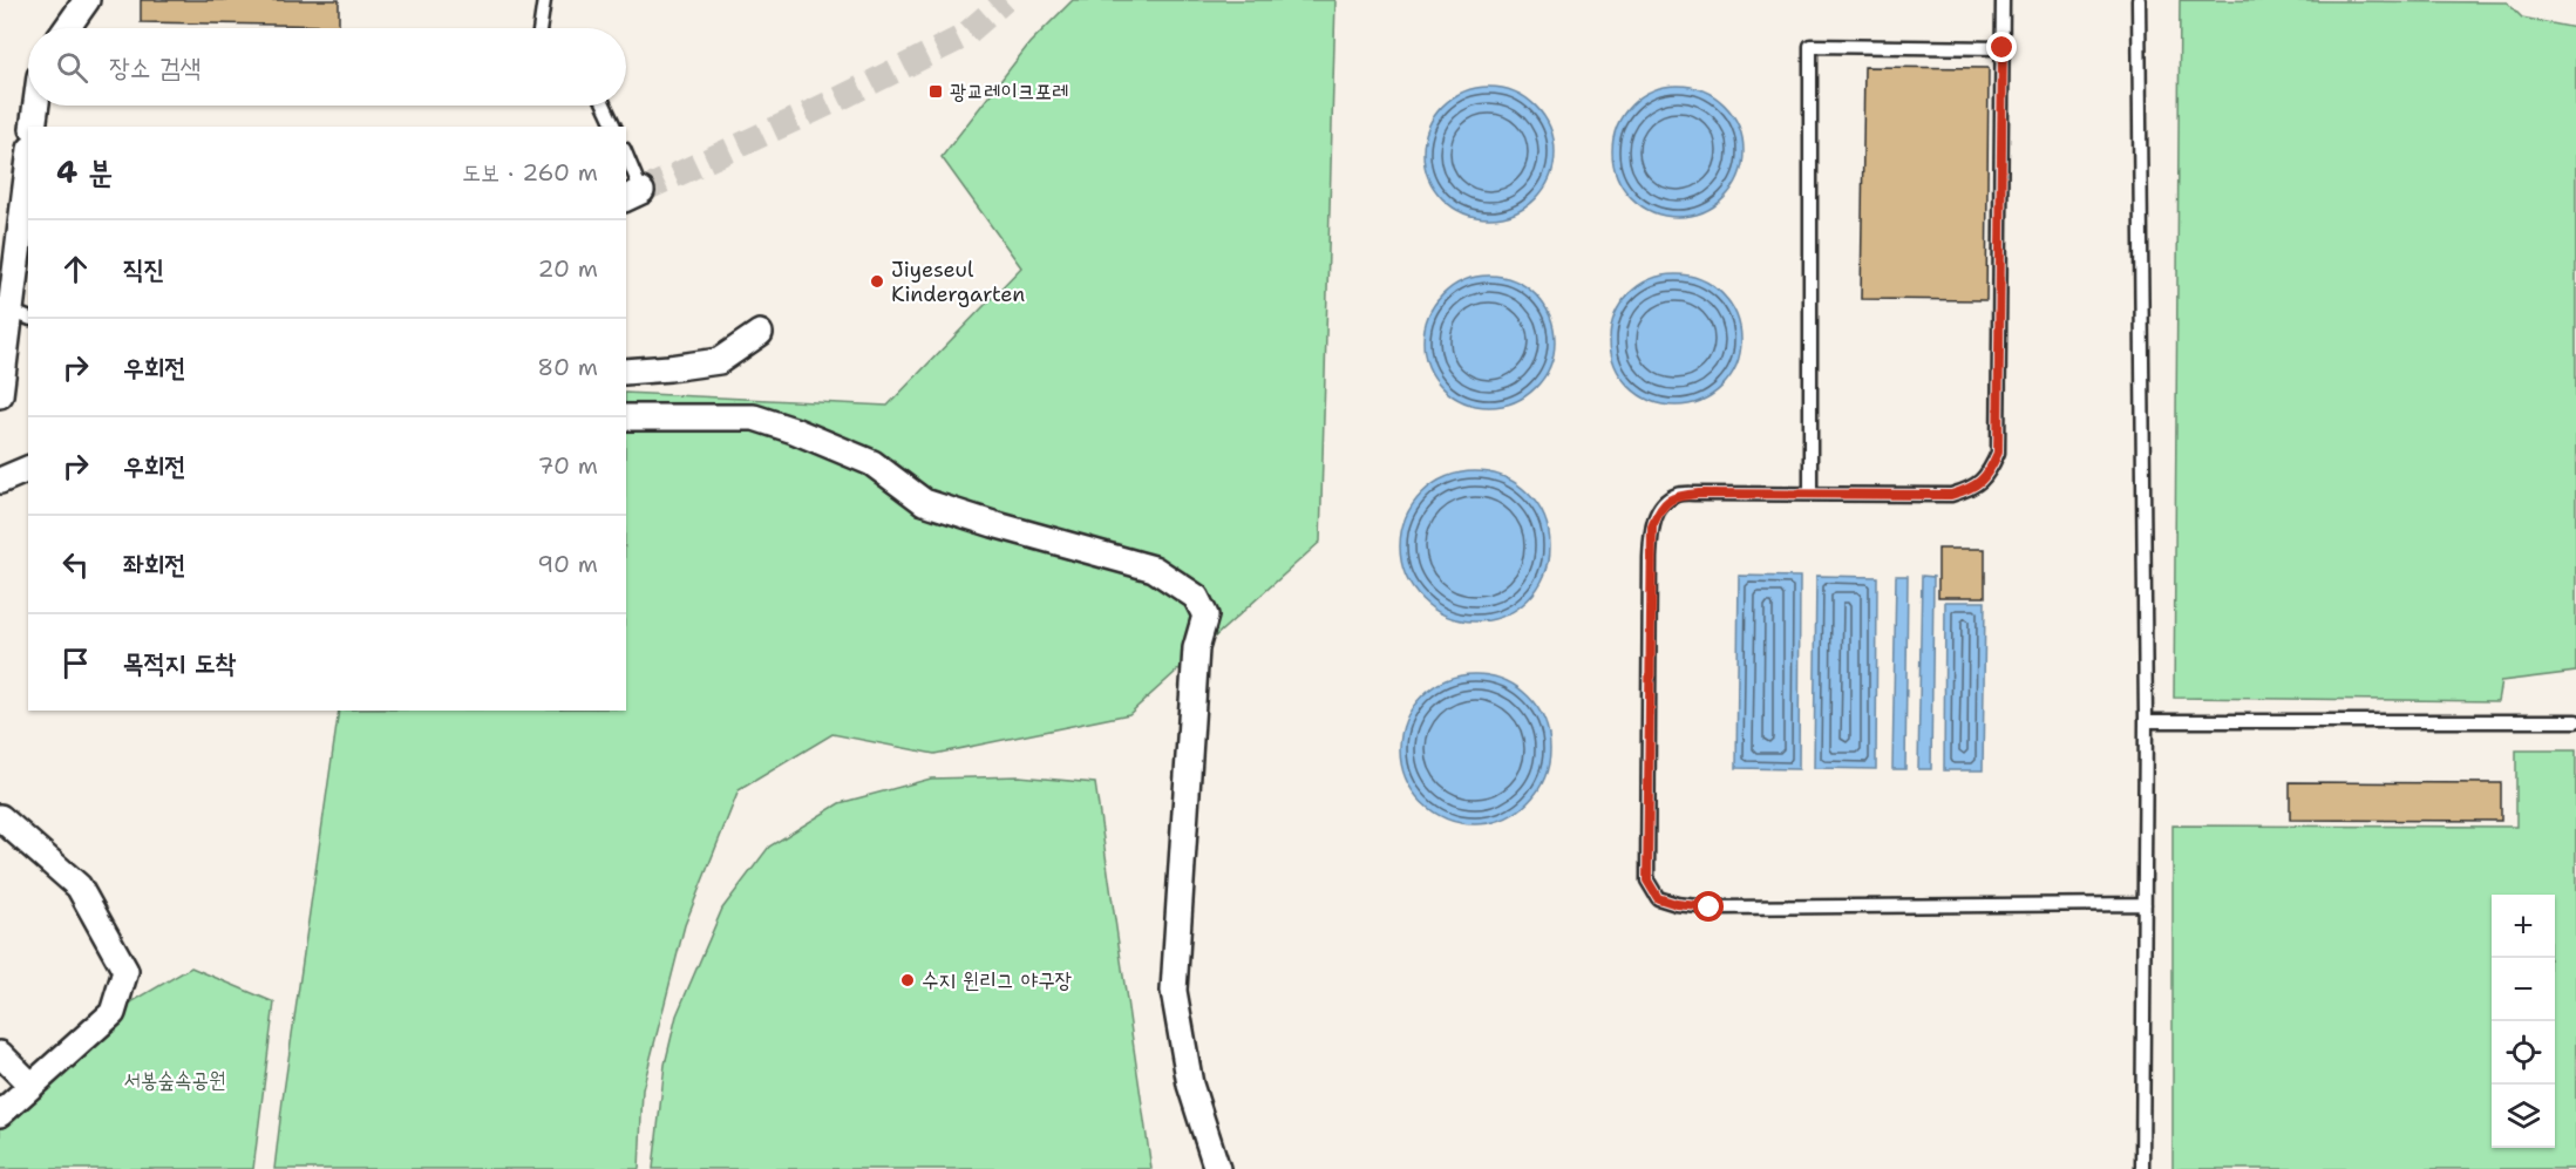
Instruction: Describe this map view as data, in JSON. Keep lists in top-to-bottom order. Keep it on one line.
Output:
{"parks":["서봉숲속공원"],"places":{"transit":["광교레이크포레"],"other":["Jiyeseul Kindergarten","수지 윈리그 야구장"]},"page":{"search":"장소 검색","heading":["4 분","도보 · 260 m"],"list":[["직진","20 m"],["우회전","80 m"],["우회전","70 m"],["좌회전","90 m"],"목적지 도착"],"map_buttons":["+","−"]}}
